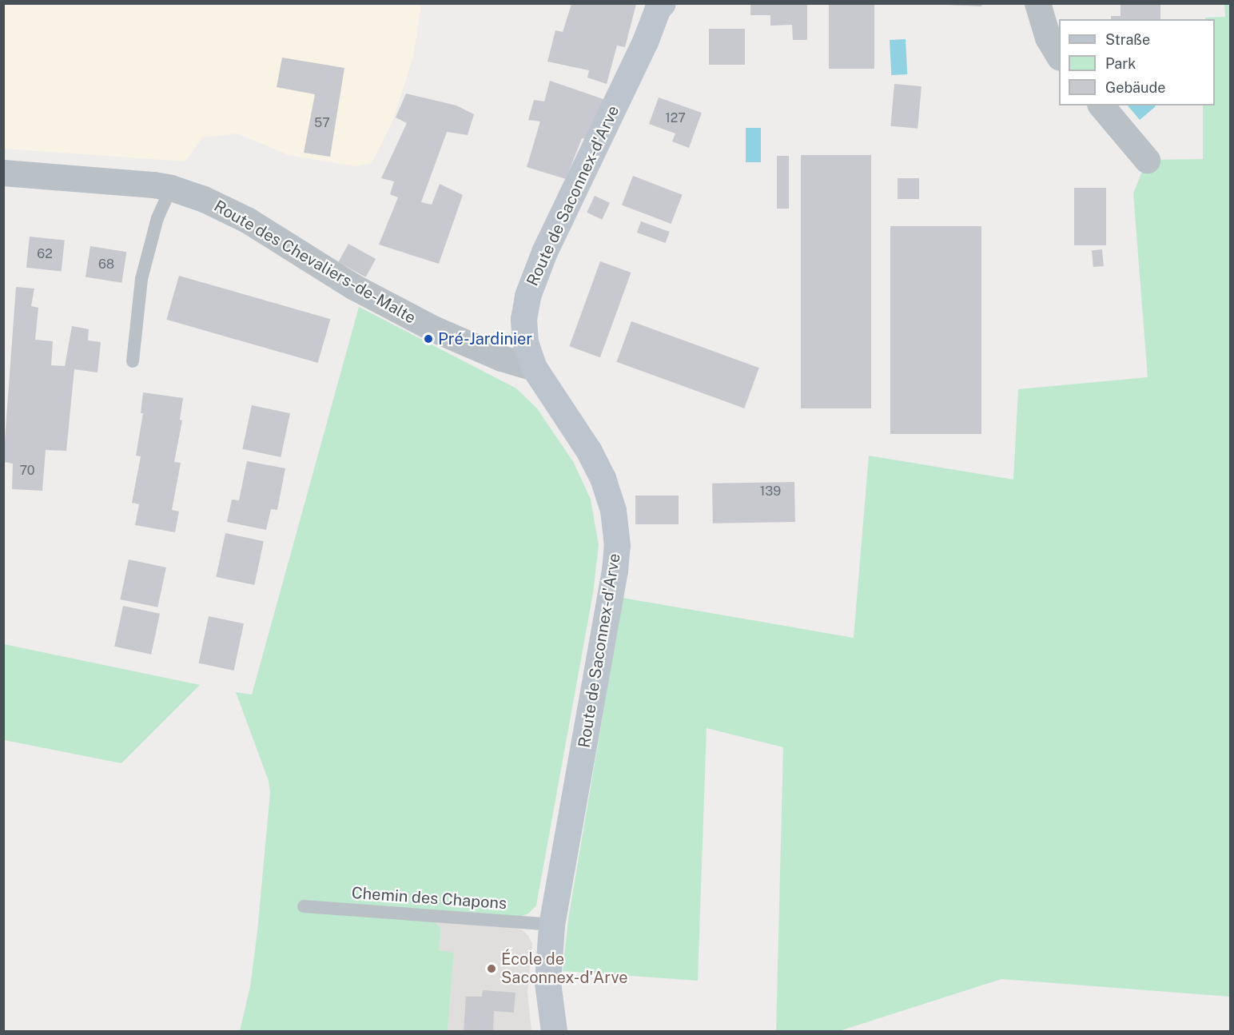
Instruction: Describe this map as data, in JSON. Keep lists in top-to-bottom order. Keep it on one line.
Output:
{"streets":{"street":["Route de Saconnex-d'Arve","Route des Chevaliers-de-Malte"],"lane":["Chemin des Chapons"]},"crossings":[["Route de Saconnex-d'Arve","Route des Chevaliers-de-Malte"],["Route de Saconnex-d'Arve","Chemin des Chapons"]],"places":["Pré-Jardinier","École de Saconnex-d'Arve"],"house_numbers":["127","57","62","68","70","139"],"legend":["Straße","Park","Gebäude"]}
